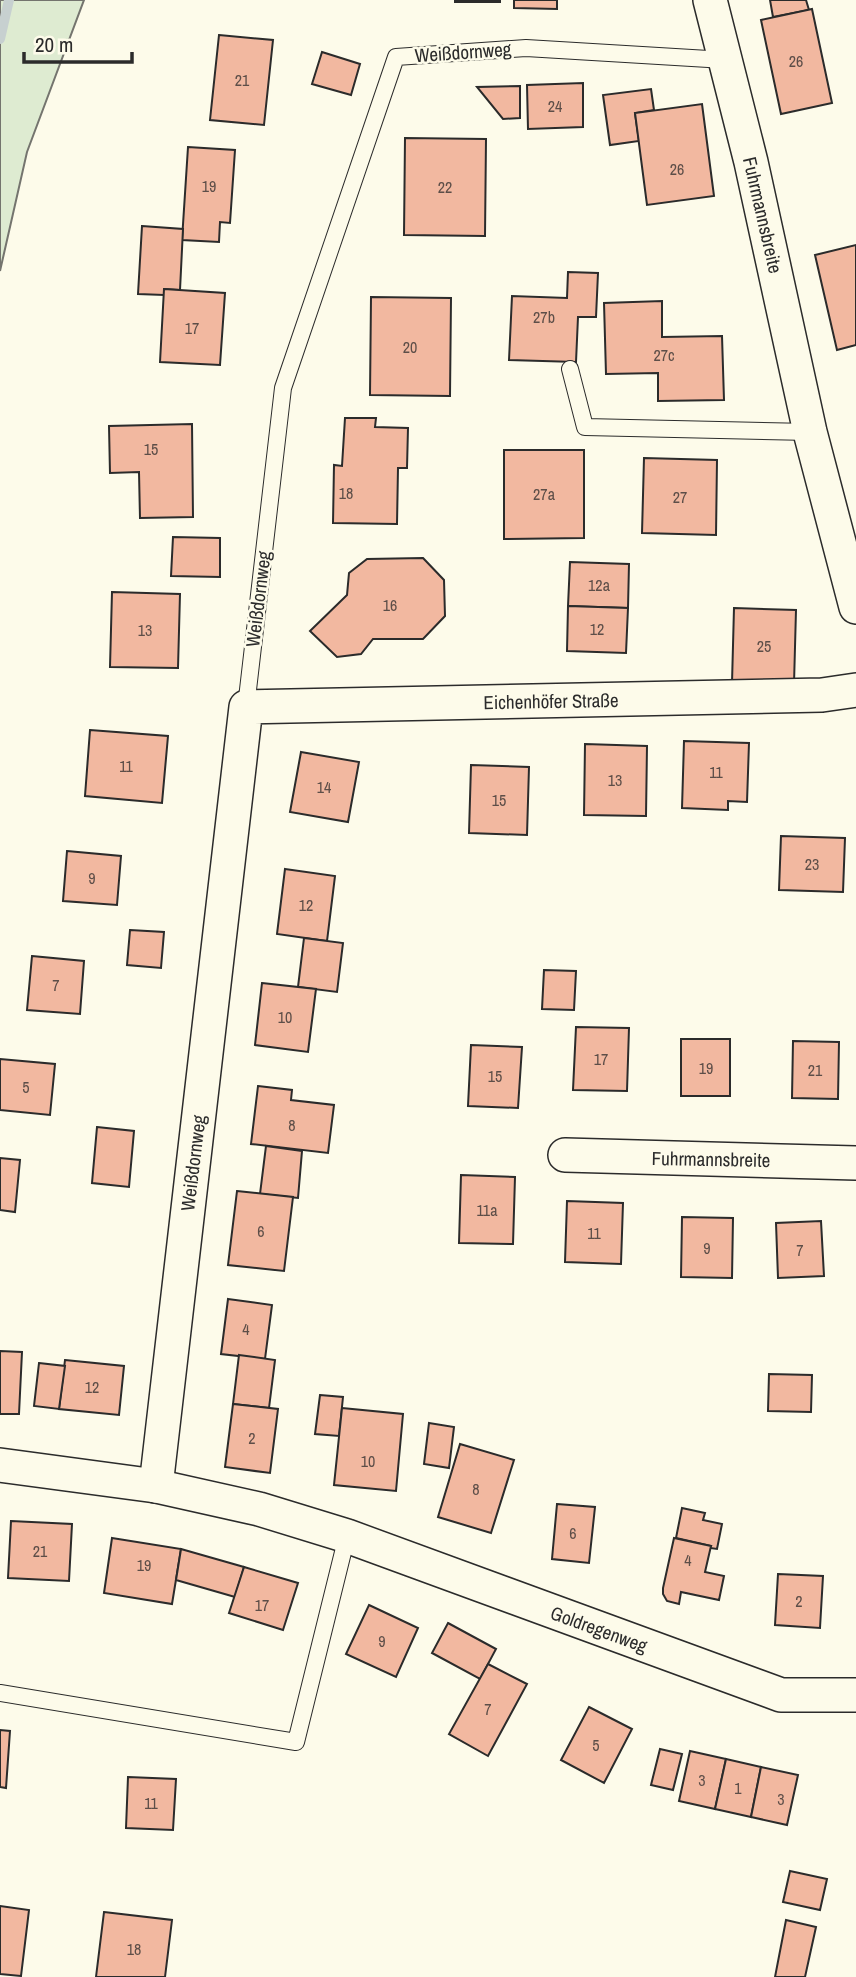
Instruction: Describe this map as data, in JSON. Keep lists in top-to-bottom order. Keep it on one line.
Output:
{"streets":{"street":["Weißdornweg","Fuhrmannsbreite","Eichenhöfer Straße","Goldregenweg"]},"crossings":[["Weißdornweg","Fuhrmannsbreite"],["Weißdornweg","Eichenhöfer Straße"],["Weißdornweg","Goldregenweg"]],"house_numbers":["26","21","24","26","19","22","27b","17","20","27c","15","18","27a","27","12a","16","12","13","25","11","11","13","14","15","23","9","12","7","10","17","19","21","15","5","8","11a","6","11","9","7","4","12","2","10","8","6","21","4","19","2","17","9","7","5","3","1","3","11","18"],"scale_bar":"20 m"}
